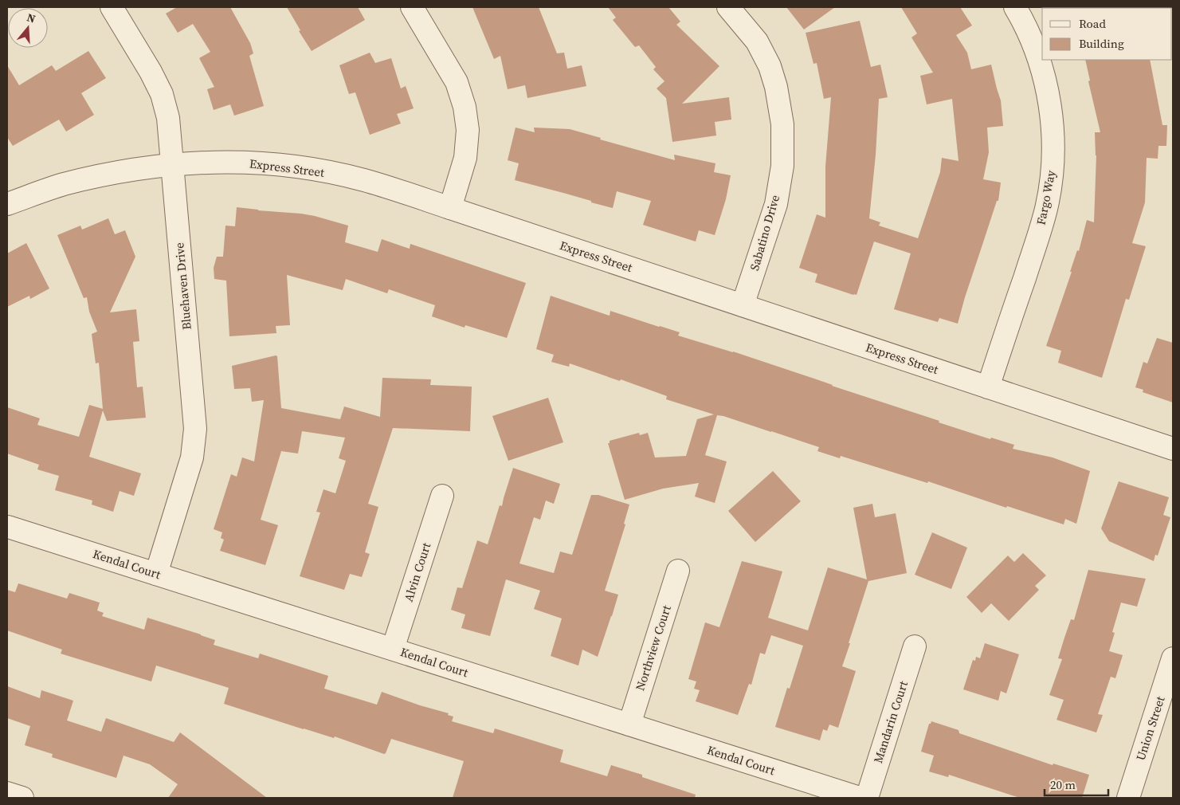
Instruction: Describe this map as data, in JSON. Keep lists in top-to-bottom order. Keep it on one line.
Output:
{"streets":{"street":["Express Street","Fargo Way","Sabatino Drive","Bluehaven Drive","Kendal Court","Alvin Court","Northview Court","Mandarin Court","Union Street"]},"crossings":[["Express Street","Fargo Way"],["Express Street","Sabatino Drive"],["Express Street","Bluehaven Drive"],["Bluehaven Drive","Kendal Court"],["Kendal Court","Alvin Court"],["Kendal Court","Northview Court"]],"legend":["Road","Building"],"scale_bar":"20 m","north":"top"}
